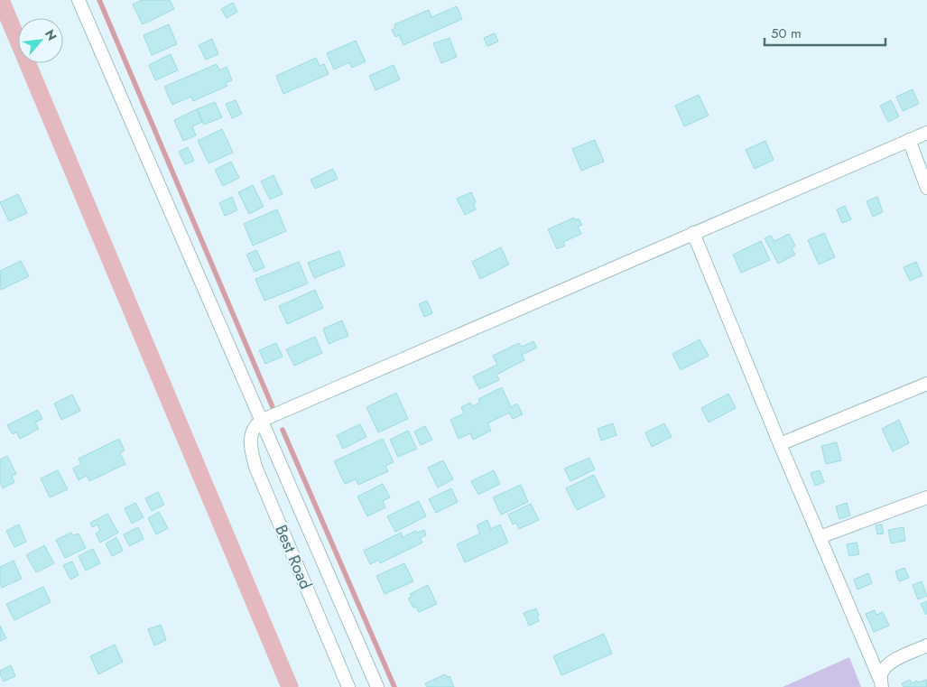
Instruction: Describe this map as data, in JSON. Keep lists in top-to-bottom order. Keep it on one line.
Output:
{"streets":{"street":["Best Road"]},"scale_bar":"50 m","north":"top right"}
